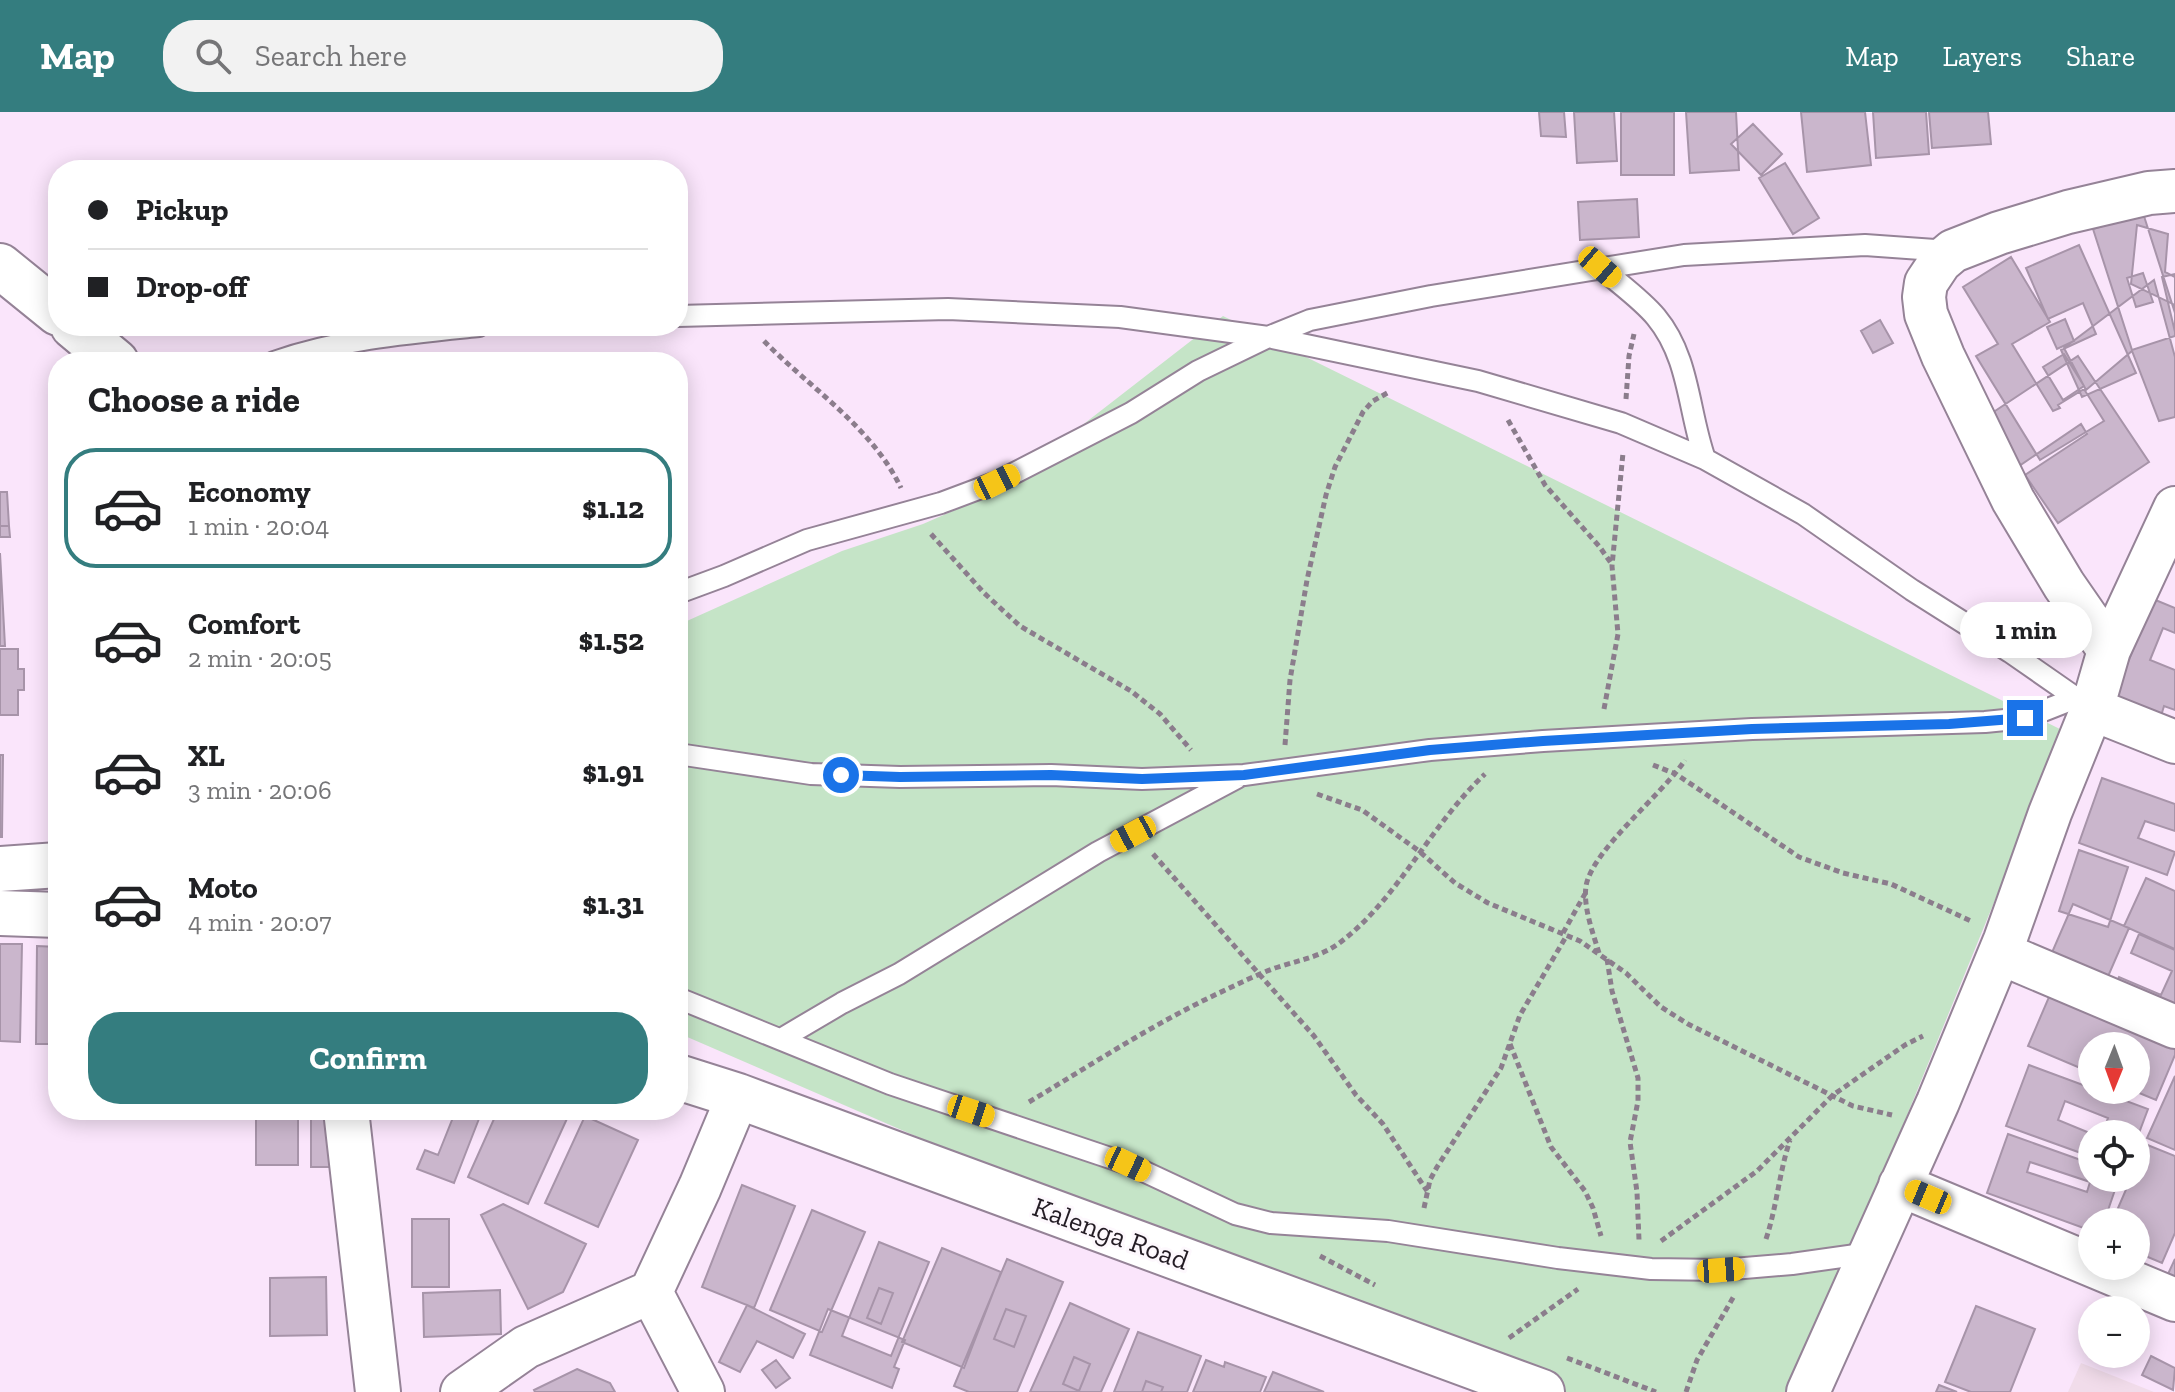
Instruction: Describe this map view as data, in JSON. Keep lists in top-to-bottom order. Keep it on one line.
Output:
{"streets":{"main road":["Kalenga Road"]},"north":"bottom","page":{"header":"Map","search":"Search here","nav":["Map","Layers","Share"],"banner":["Pickup","Drop-off"],"heading":"Choose a ride","list":[{"name":"Economy","note":"1 min · 20:04","value":"$1.12"},{"name":"Comfort","note":"2 min · 20:05","value":"$1.52"},{"name":"XL","note":"3 min · 20:06","value":"$1.91"},{"name":"Moto","note":"4 min · 20:07","value":"$1.31"}],"bubble":"1 min","buttons":"Confirm","map_buttons":["+","−"]}}
